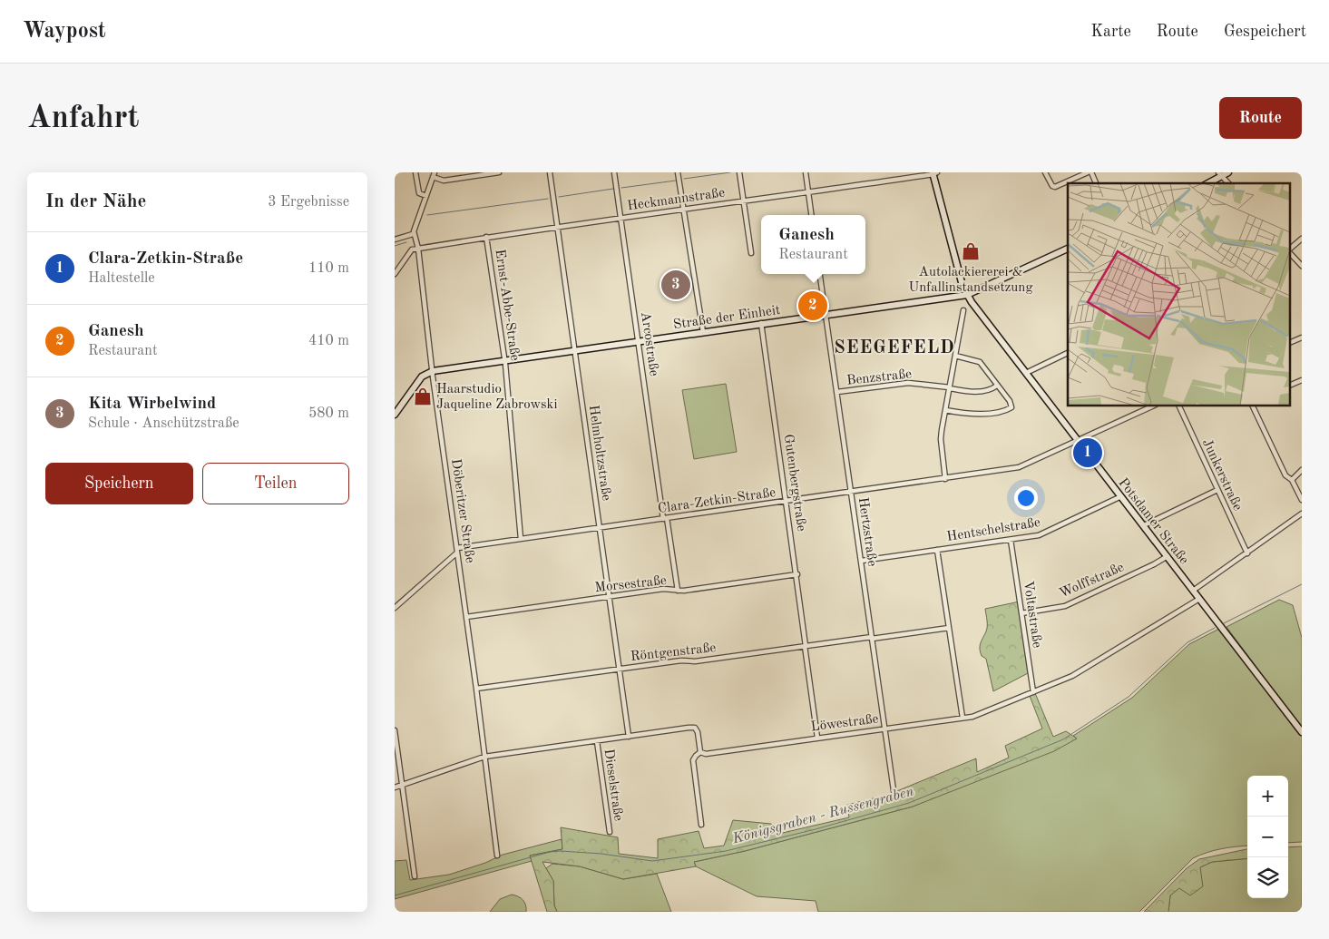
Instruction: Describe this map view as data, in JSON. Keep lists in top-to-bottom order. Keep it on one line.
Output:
{"streets":{"street":["Heckmannstraße","Ernst-Abbe-Straße","Straße der Einheit","Arcostraße","Benzstraße","Helmholtzstraße","Junkerstraße","Gutenbergstraße","Clara-Zetkin-Straße","Döberitzer Straße","Potsdamer Straße","Hentschelstraße","Hertzstraße","Wolffstraße","Morsestraße","Voltastraße","Röntgenstraße","Löwestraße","Dieselstraße"]},"crossings":[["Heckmannstraße","Ernst-Abbe-Straße"],["Heckmannstraße","Arcostraße"],["Heckmannstraße","Helmholtzstraße"],["Heckmannstraße","Döberitzer Straße"],["Heckmannstraße","Potsdamer Straße"],["Ernst-Abbe-Straße","Straße der Einheit"],["Ernst-Abbe-Straße","Clara-Zetkin-Straße"],["Straße der Einheit","Arcostraße"],["Straße der Einheit","Helmholtzstraße"],["Straße der Einheit","Gutenbergstraße"],["Straße der Einheit","Döberitzer Straße"],["Straße der Einheit","Potsdamer Straße"],["Straße der Einheit","Hertzstraße"],["Arcostraße","Clara-Zetkin-Straße"],["Arcostraße","Morsestraße"],["Benzstraße","Hertzstraße"],["Helmholtzstraße","Clara-Zetkin-Straße"],["Helmholtzstraße","Morsestraße"],["Helmholtzstraße","Röntgenstraße"],["Gutenbergstraße","Clara-Zetkin-Straße"],["Gutenbergstraße","Morsestraße"],["Gutenbergstraße","Röntgenstraße"],["Gutenbergstraße","Löwestraße"],["Clara-Zetkin-Straße","Döberitzer Straße"],["Clara-Zetkin-Straße","Potsdamer Straße"],["Clara-Zetkin-Straße","Hertzstraße"],["Döberitzer Straße","Morsestraße"],["Döberitzer Straße","Röntgenstraße"],["Potsdamer Straße","Hentschelstraße"],["Potsdamer Straße","Wolffstraße"],["Potsdamer Straße","Löwestraße"],["Hentschelstraße","Hertzstraße"],["Hentschelstraße","Voltastraße"],["Hertzstraße","Röntgenstraße"],["Hertzstraße","Löwestraße"],["Wolffstraße","Voltastraße"],["Voltastraße","Löwestraße"]],"districts":["SEEGEFELD"],"water":["Königsgraben - Russengraben"],"places":{"shop":["Autolackiererei & Unfallinstandsetzung","Haarstudio Jaqueline Zabrowski"]},"page":{"header":"Waypost","nav":["Karte","Route","Gespeichert"],"buttons":["Route",["Speichern","Teilen"]],"title":"Anfahrt","heading":["In der Nähe","3 Ergebnisse"],"popup":["Ganesh","Restaurant"],"list":[{"mark":"1","name":"Clara-Zetkin-Straße","note":"Haltestelle","value":"110 m"},{"mark":"2","name":"Ganesh","note":"Restaurant","value":"410 m"},{"mark":"3","name":"Kita Wirbelwind","note":"Schule · Anschützstraße","value":"580 m"}],"pins":["3","2","1"],"map_buttons":["+","−"]}}
